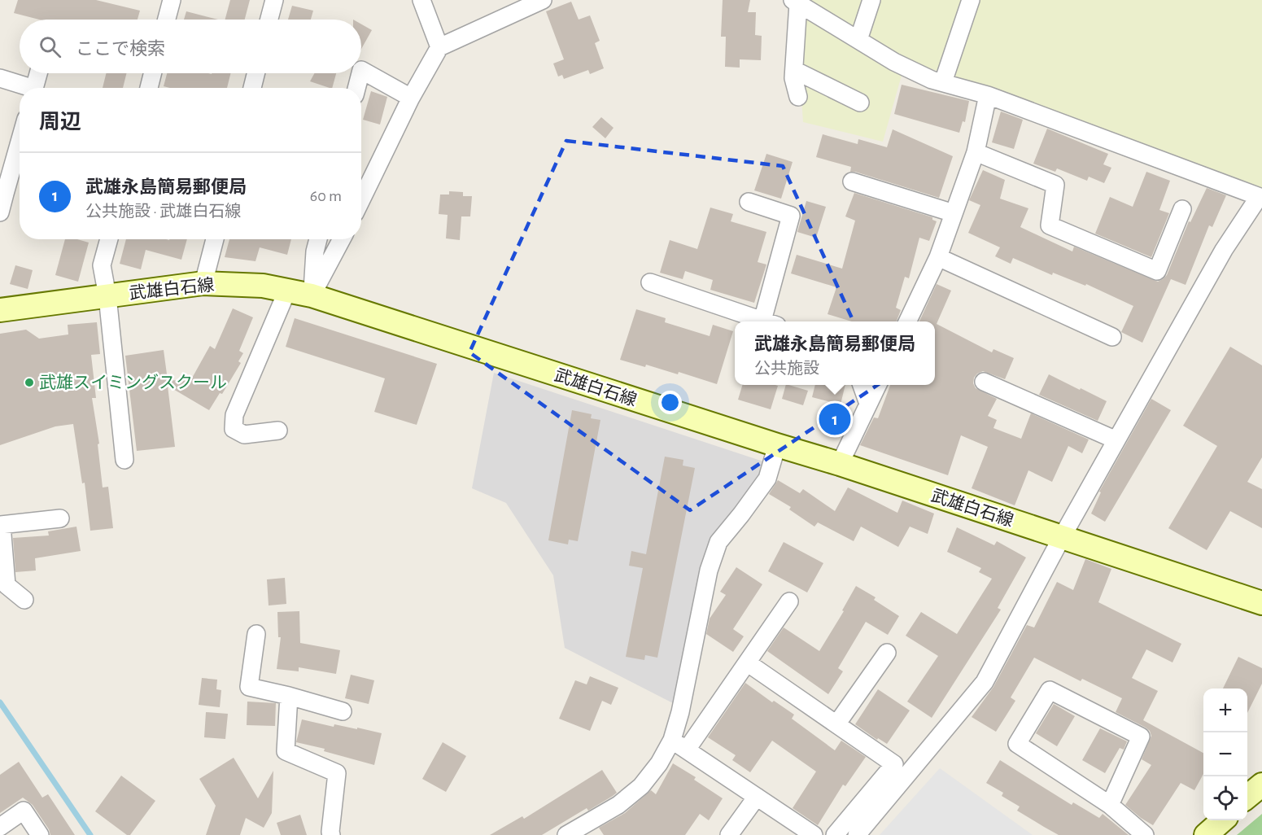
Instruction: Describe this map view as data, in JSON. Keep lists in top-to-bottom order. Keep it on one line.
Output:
{"streets":{"main road":["武雄白石線"]},"places":["武雄スイミングスクール"],"page":{"search":"ここで検索","heading":"周辺","list":[{"mark":"1","name":"武雄永島簡易郵便局","note":"公共施設 · 武雄白石線","value":"60 m"}],"popup":["武雄永島簡易郵便局","公共施設"],"pins":"1","map_buttons":["+","−"]}}
